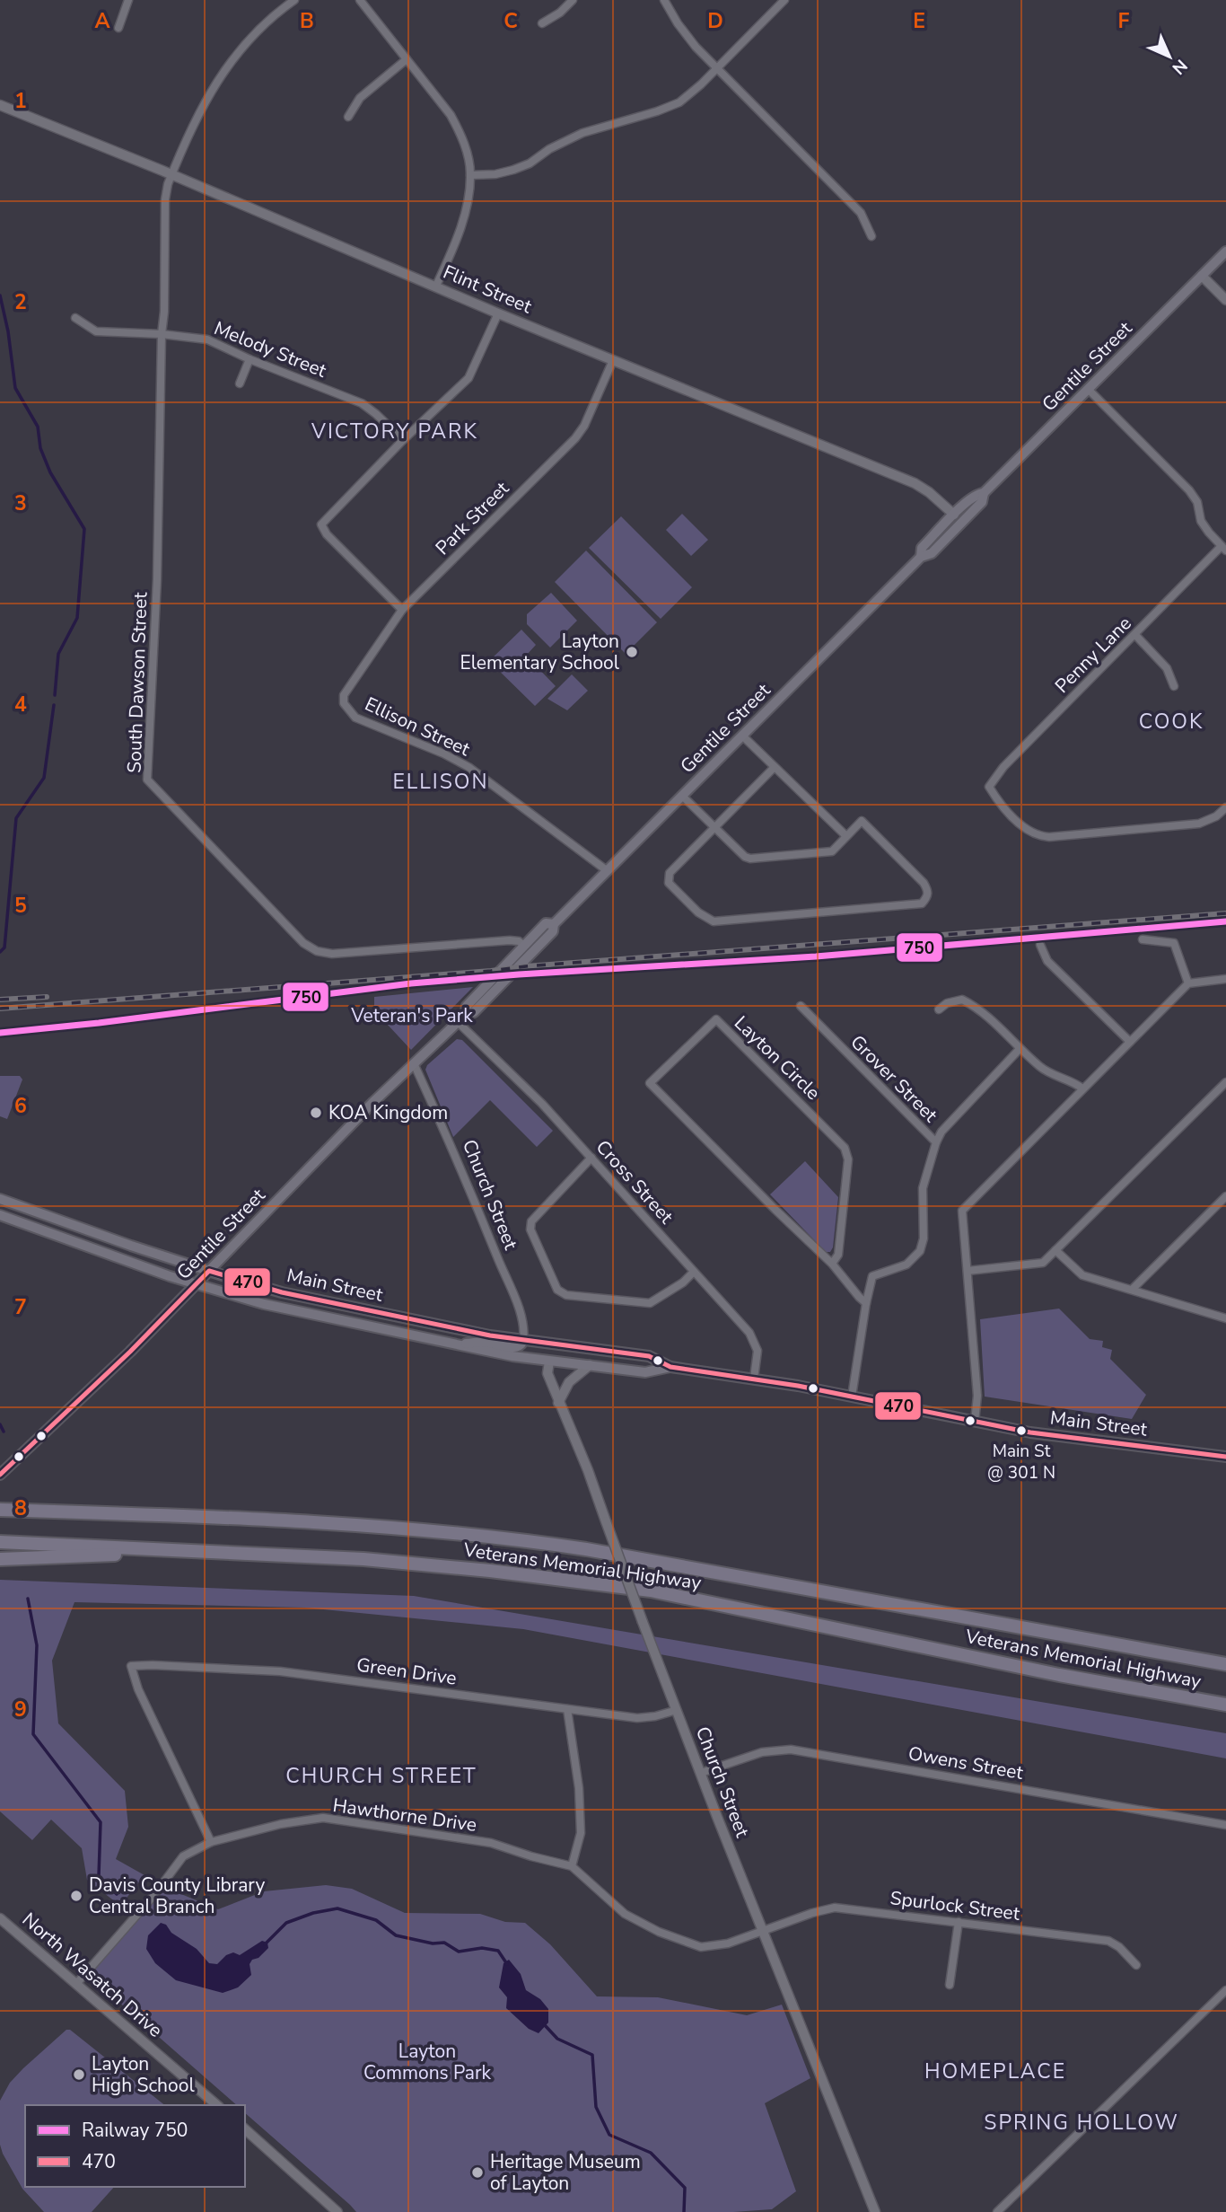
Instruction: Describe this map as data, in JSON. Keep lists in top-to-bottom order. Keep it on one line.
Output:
{"streets":{"highway":["Veterans Memorial Highway"],"main road":["Gentile Street","Main Street"],"street":["Flint Street","Melody Street","Park Street","Penny Lane","South Dawson Street","Ellison Street","Layton Circle","Grover Street","Cross Street","Church Street","Green Drive","Owens Street","Hawthorne Drive","Spurlock Street","North Wasatch Drive"]},"crossings":[["Flint Street","Gentile Street"],["Flint Street","Park Street"],["Flint Street","South Dawson Street"],["Melody Street","South Dawson Street"],["Gentile Street","South Dawson Street"],["Gentile Street","Ellison Street"],["Gentile Street","Cross Street"],["Gentile Street","Church Street"],["Gentile Street","Main Street"],["Park Street","Ellison Street"],["Layton Circle","Grover Street"],["Cross Street","Main Street"],["Church Street","Main Street"],["Church Street","Green Drive"],["Church Street","Owens Street"],["Church Street","Hawthorne Drive"],["Church Street","Spurlock Street"],["Green Drive","Hawthorne Drive"],["Hawthorne Drive","Spurlock Street"],["Hawthorne Drive","North Wasatch Drive"]],"districts":["VICTORY PARK","COOK","ELLISON","CHURCH STREET","HOMEPLACE","SPRING HOLLOW"],"parks":["Veteran's Park","Layton Commons Park"],"places":["Layton Elementary School","KOA Kingdom","Main St @ 301 N","Davis County Library Central Branch","Layton High School","Heritage Museum of Layton"],"lines":["rail line 750","transit line 470"],"legend":["Railway 750","470"],"north":"bottom right","grid":{"columns":["A","B","C","D","E","F"],"rows":["1","2","3","4","5","6","7","8","9"]}}
